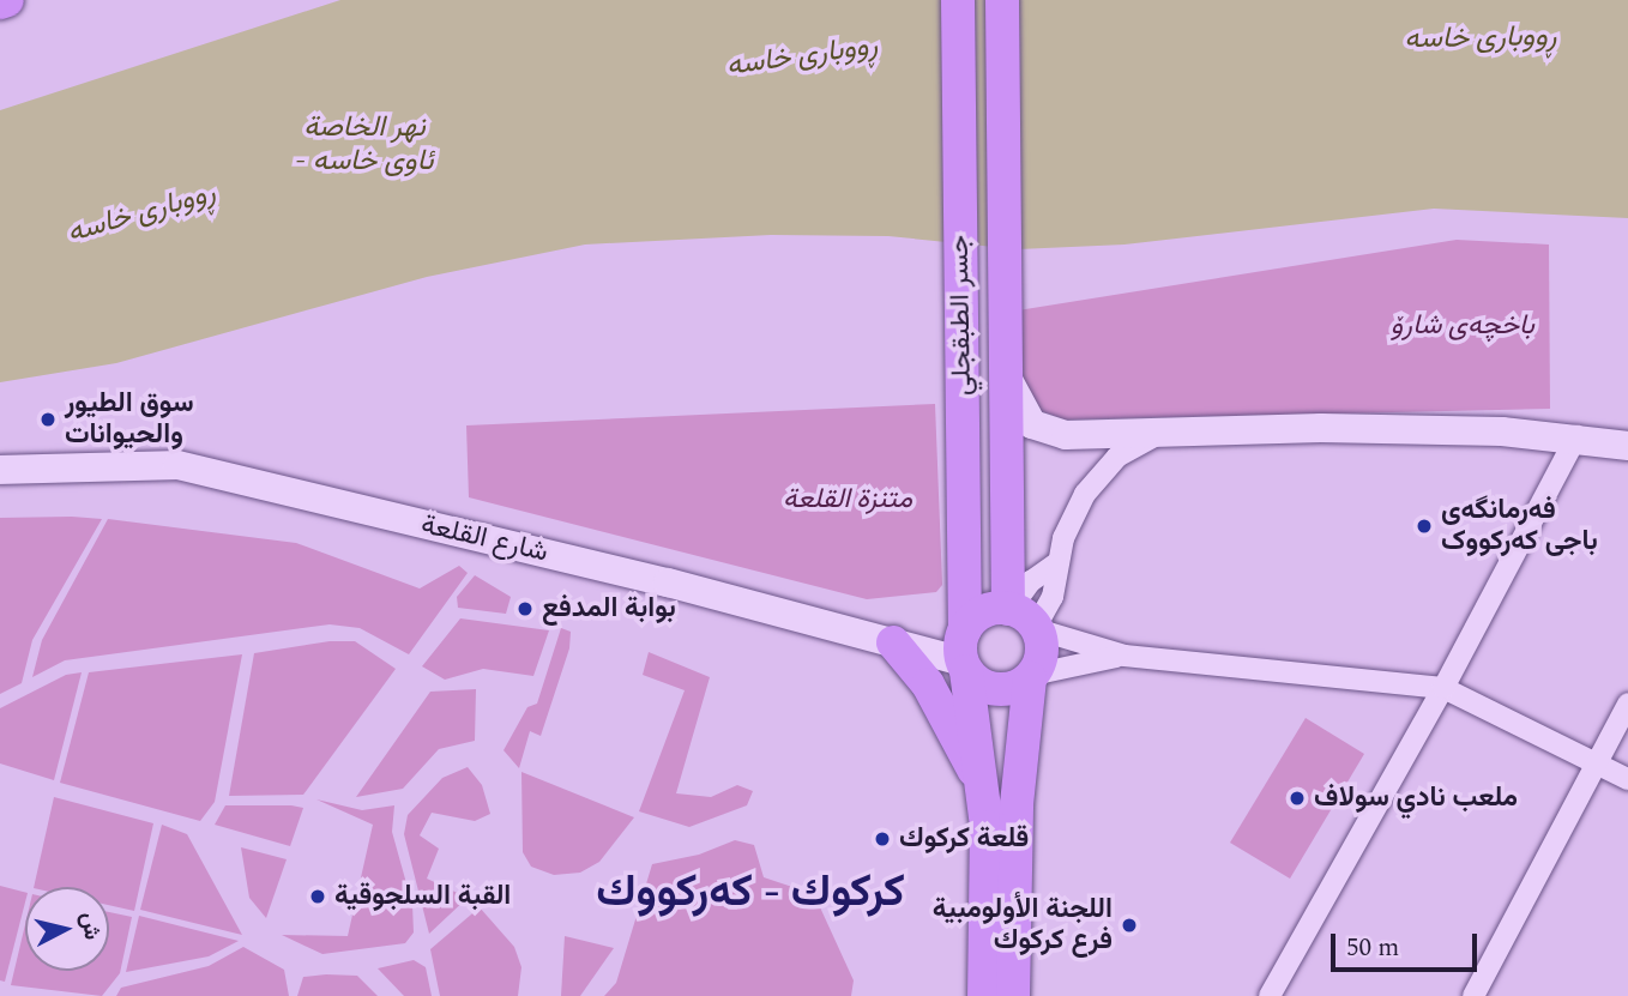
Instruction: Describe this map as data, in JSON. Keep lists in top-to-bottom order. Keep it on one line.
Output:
{"streets":{"main road":["جسر الطبقجلي"],"street":["شارع القلعة"]},"crossings":[["جسر الطبقجلي","شارع القلعة"]],"districts":["كركوك - کەرکووك"],"water":["ڕووباری خاسە","نهر الخاصة - ئاوی خاسە"],"parks":["باخچەی شارۆ","متنزة القلعة"],"places":["سوق الطيور والحيوانات","فەرمانگەی باجی کەرکووک","بوابة المدفع","ملعب نادي سولاف","قلعة كركوك","القبة السلجوقية","اللجنة الأولومبية فرع كركوك"],"scale_bar":"50 m","north":"right"}
